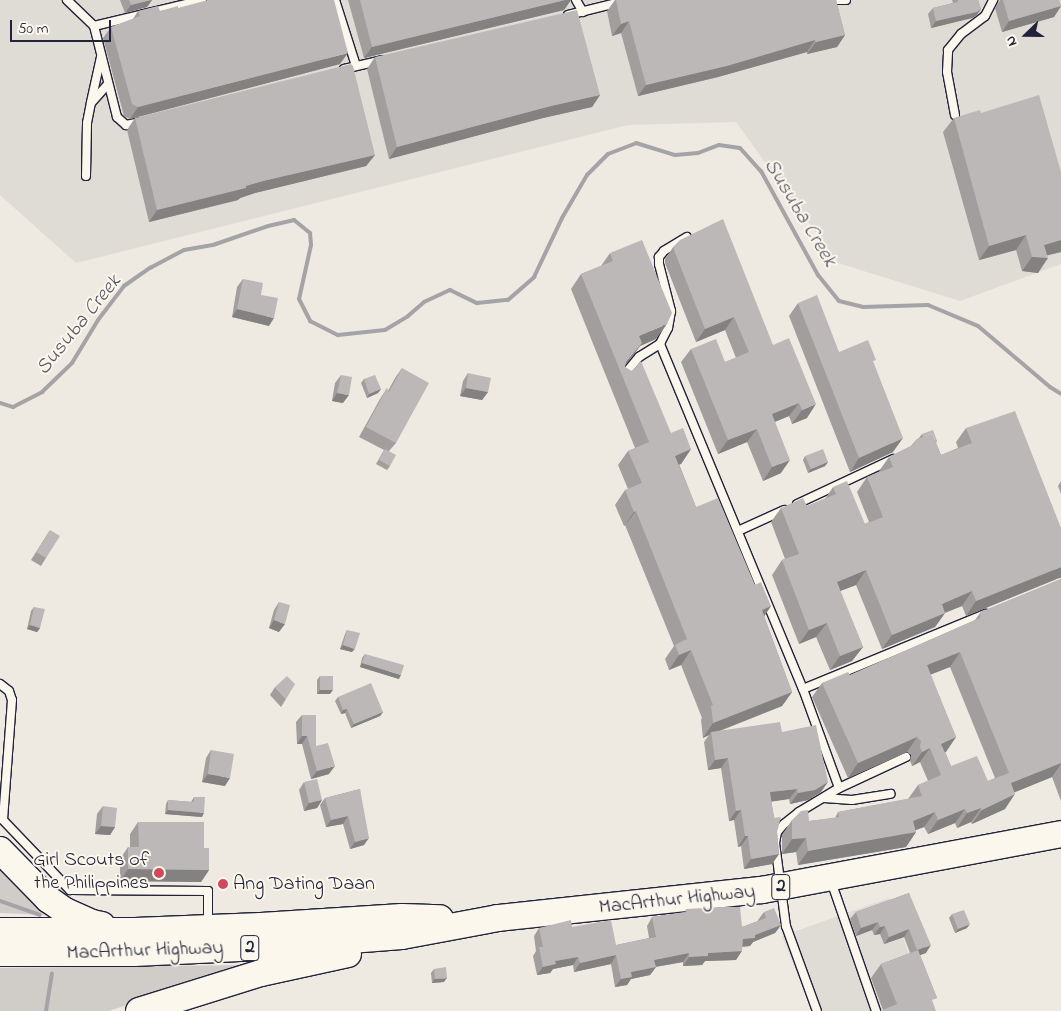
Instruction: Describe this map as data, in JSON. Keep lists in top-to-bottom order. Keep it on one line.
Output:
{"streets":{"highway":["2","MacArthur Highway"]},"water":["Susuba Creek"],"places":["Girl Scouts of the Philippines","Ang Dating Daan"],"scale_bar":"50 m","north":"left"}
